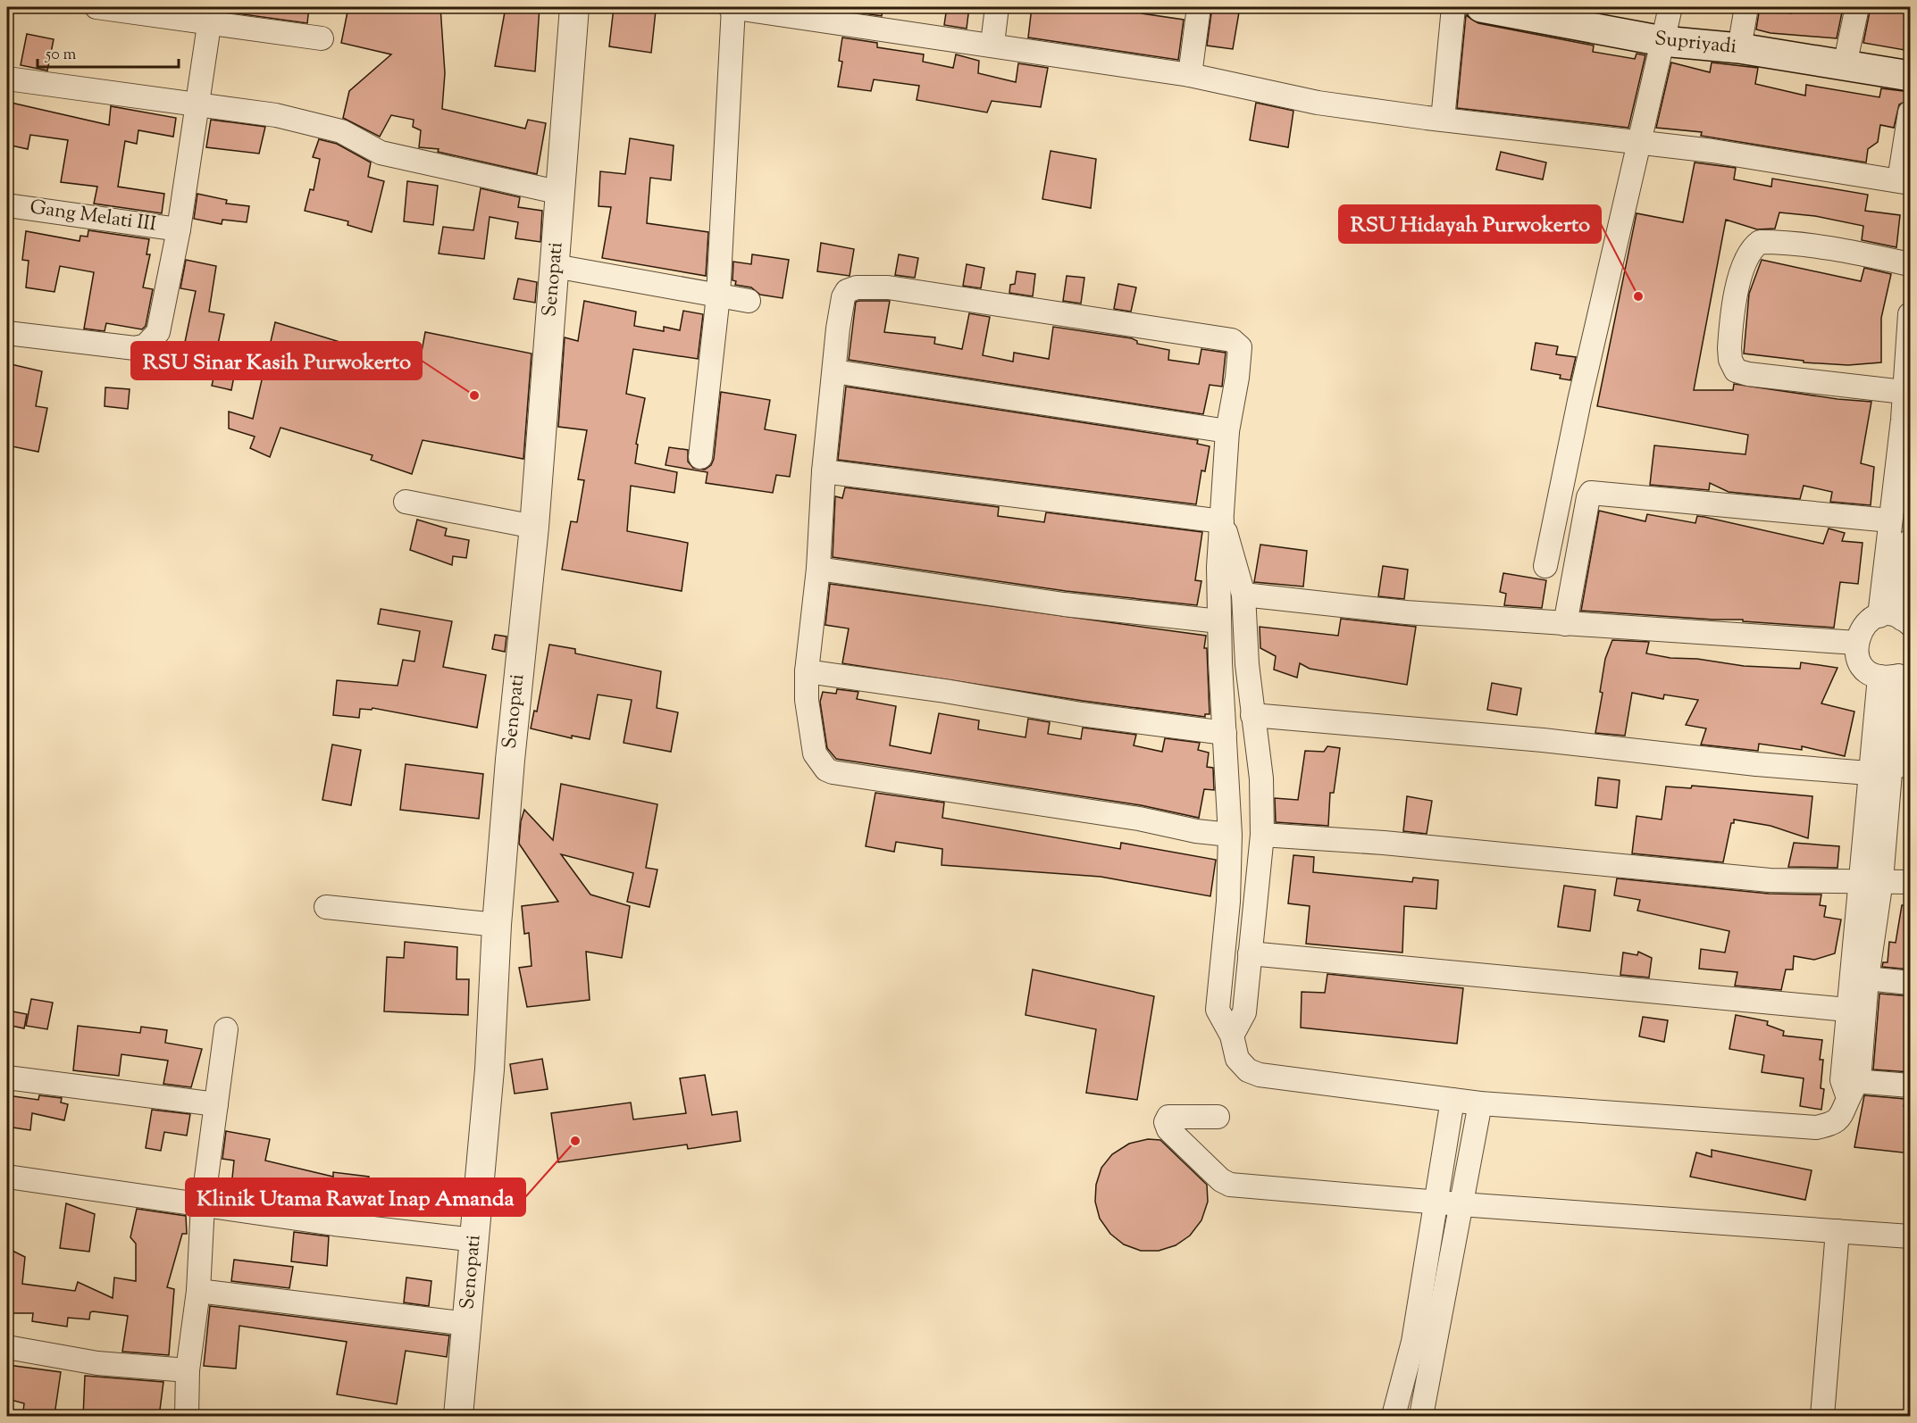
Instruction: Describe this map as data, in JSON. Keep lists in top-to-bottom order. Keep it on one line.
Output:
{"streets":{"main road":["Supriyadi"],"street":["Gang Melati III","Senopati"]},"places":["RSU Hidayah Purwokerto","RSU Sinar Kasih Purwokerto","Klinik Utama Rawat Inap Amanda"],"scale_bar":"50 m"}
